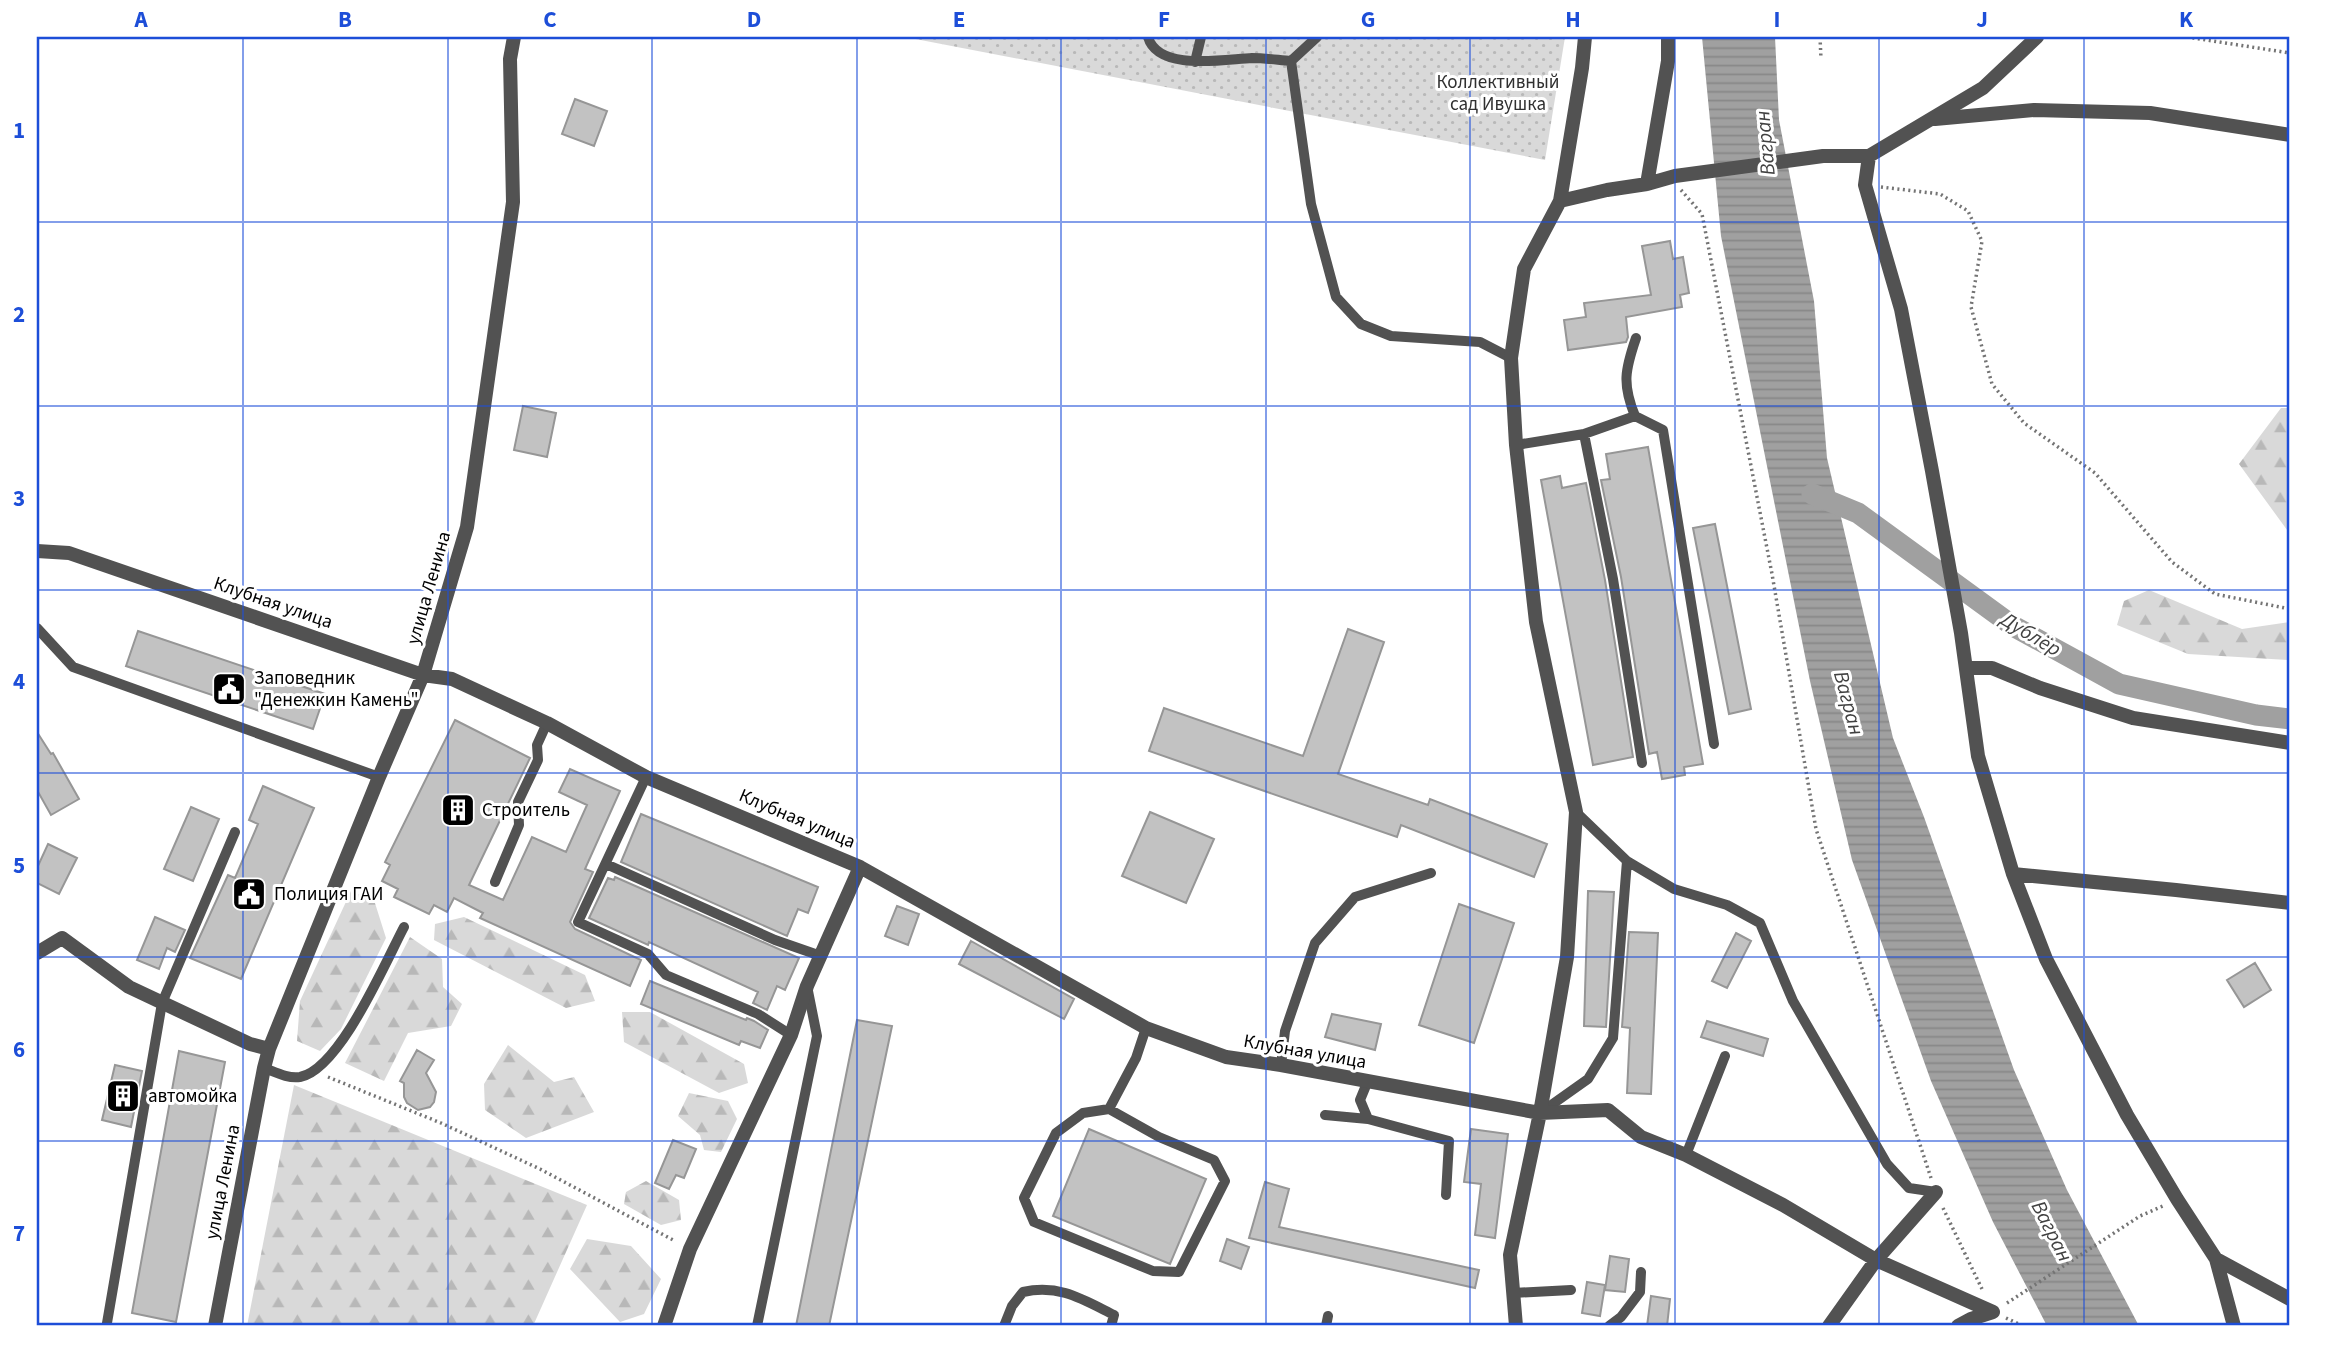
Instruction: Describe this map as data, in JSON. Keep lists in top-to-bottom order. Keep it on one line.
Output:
{"streets":{"street":["улица Ленина","Клубная улица"]},"crossings":[["улица Ленина","Клубная улица"]],"water":["Вагран","Дублёр"],"parks":["Коллективный сад Ивушка"],"places":{"public building":["Заповедник \"Денежкин Камень\"","Полиция ГАИ"],"building":["Строитель","автомойка"]},"grid":{"columns":["A","B","C","D","E","F","G","H","I","J","K"],"rows":["1","2","3","4","5","6","7"]}}
